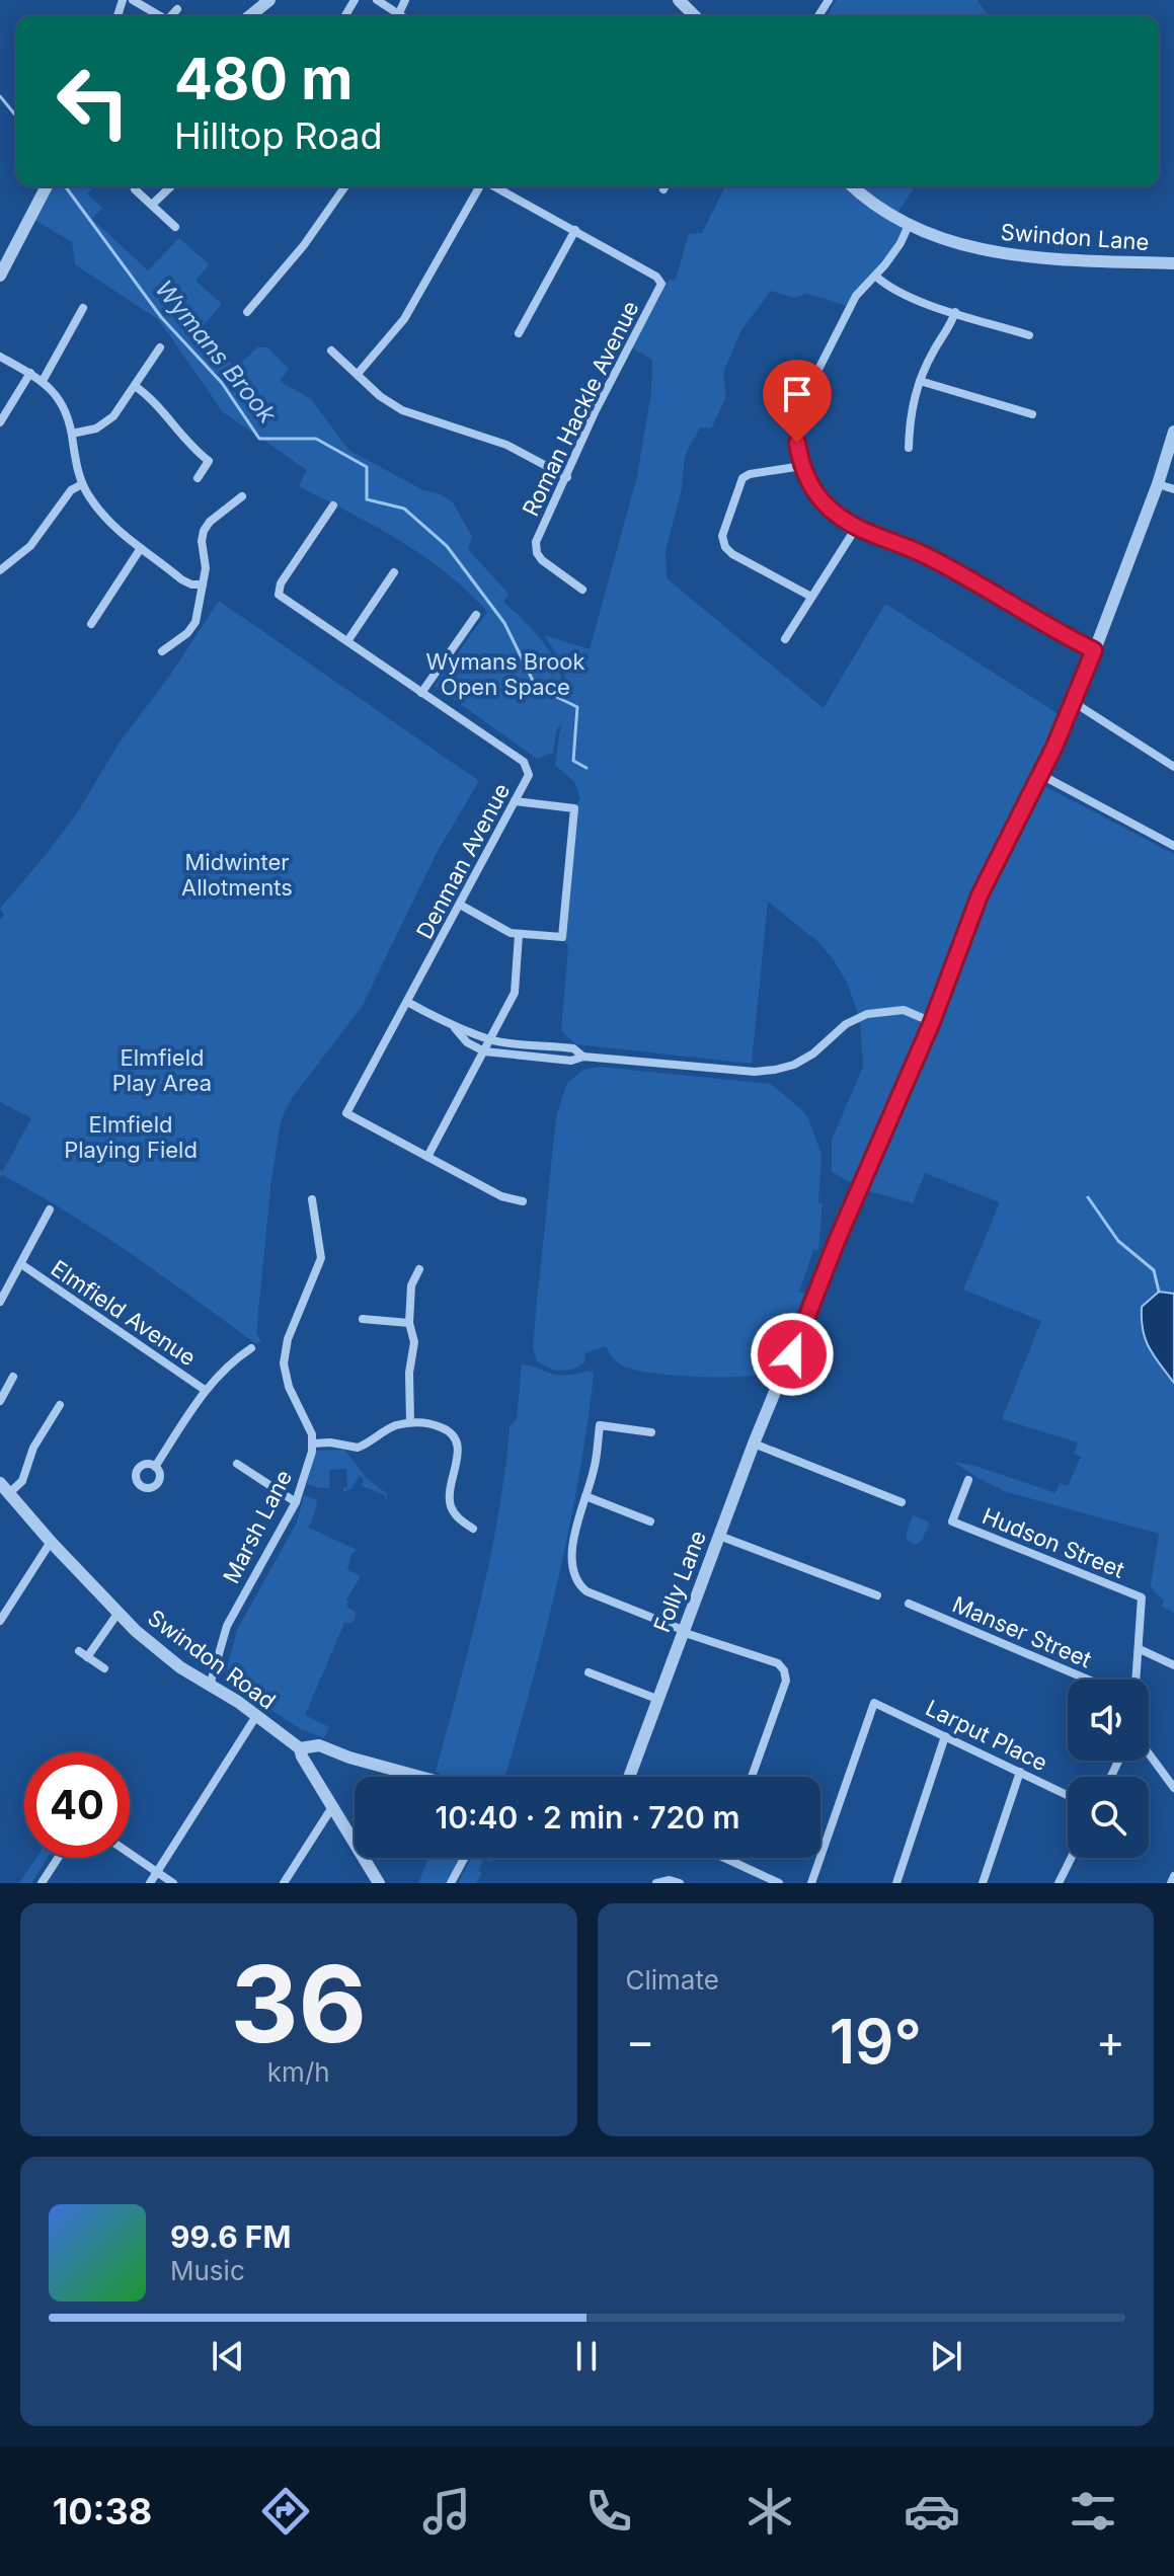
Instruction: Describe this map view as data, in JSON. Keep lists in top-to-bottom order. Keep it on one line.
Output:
{"streets":{"street":["Swindon Lane","Roman Hackle Avenue","Denman Avenue","Elmfield Avenue","Marsh Lane","Hudson Street","Folly Lane","Manser Street","Swindon Road","Larput Place"]},"crossings":[["Marsh Lane","Swindon Road"]],"water":["Wymans Brook"],"parks":["Wymans Brook Open Space","Midwinter Allotments","Elmfield Play Area","Elmfield Playing Field"],"page":{"turn":["480 m","Hilltop Road"],"limit":"40","trip":"10:40 · 2 min · 720 m","tile":[["36","km/h"],"Climate"],"heat":["−","19°","+"],"song":["99.6 FM","Music"],"tabs":"10:38"}}
